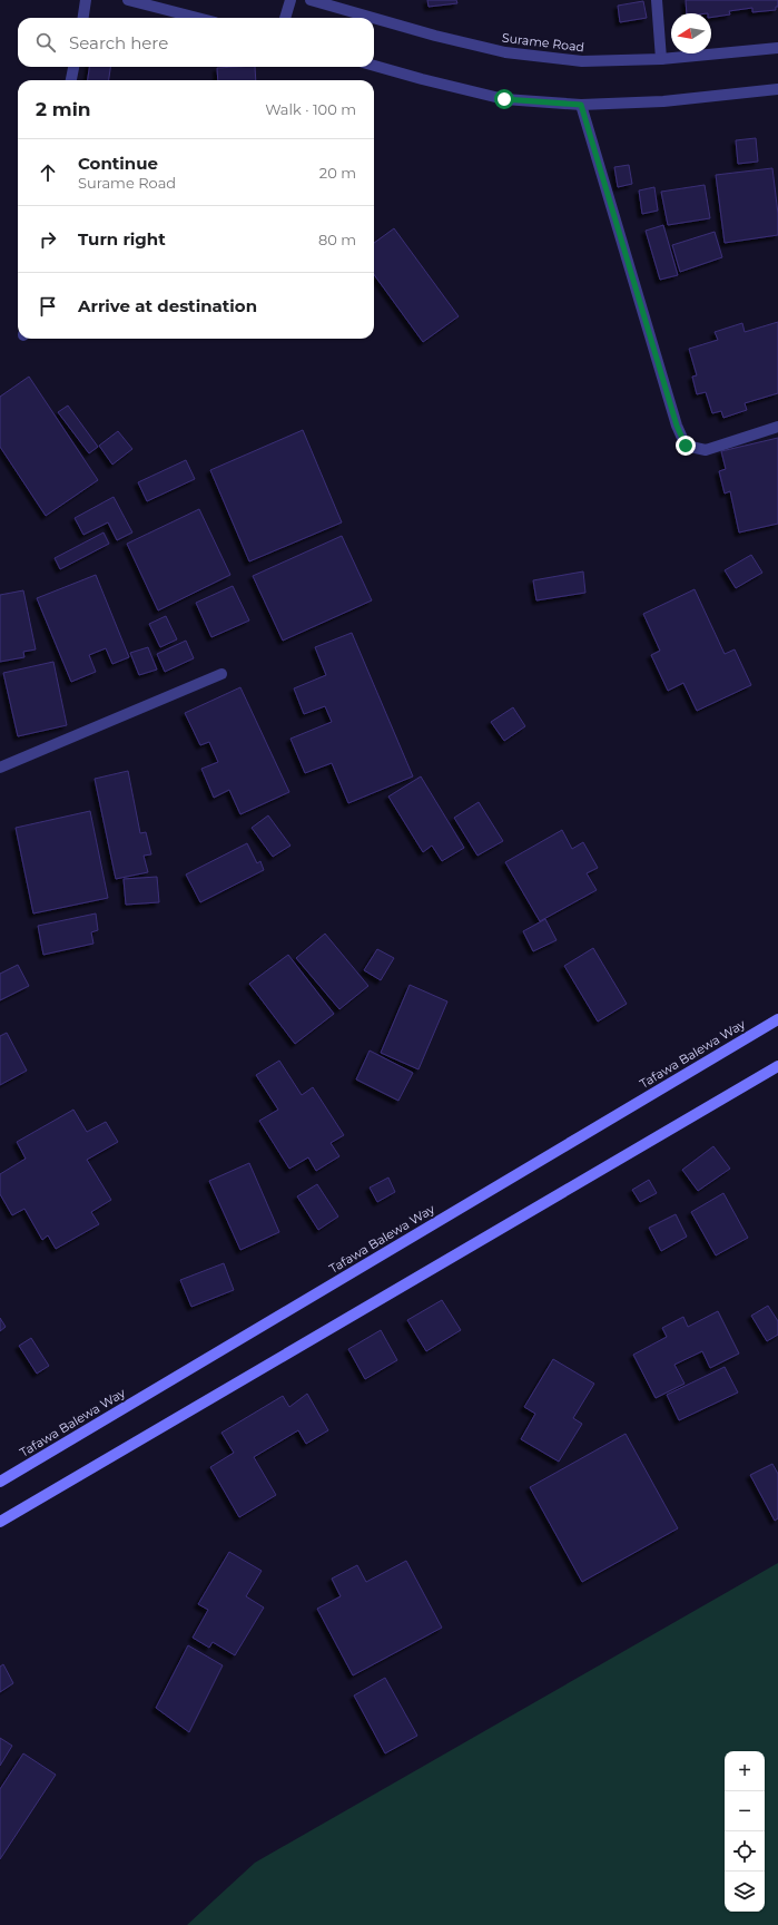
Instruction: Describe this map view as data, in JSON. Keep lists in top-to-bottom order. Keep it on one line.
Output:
{"streets":{"main road":["Tafawa Balewa Way"],"street":["Surame Road"]},"north":"left","page":{"search":"Search here","heading":["2 min","Walk · 100 m"],"list":[["Continue","Surame Road","20 m"],["Turn right","80 m"],"Arrive at destination"],"map_buttons":["+","−"]}}
